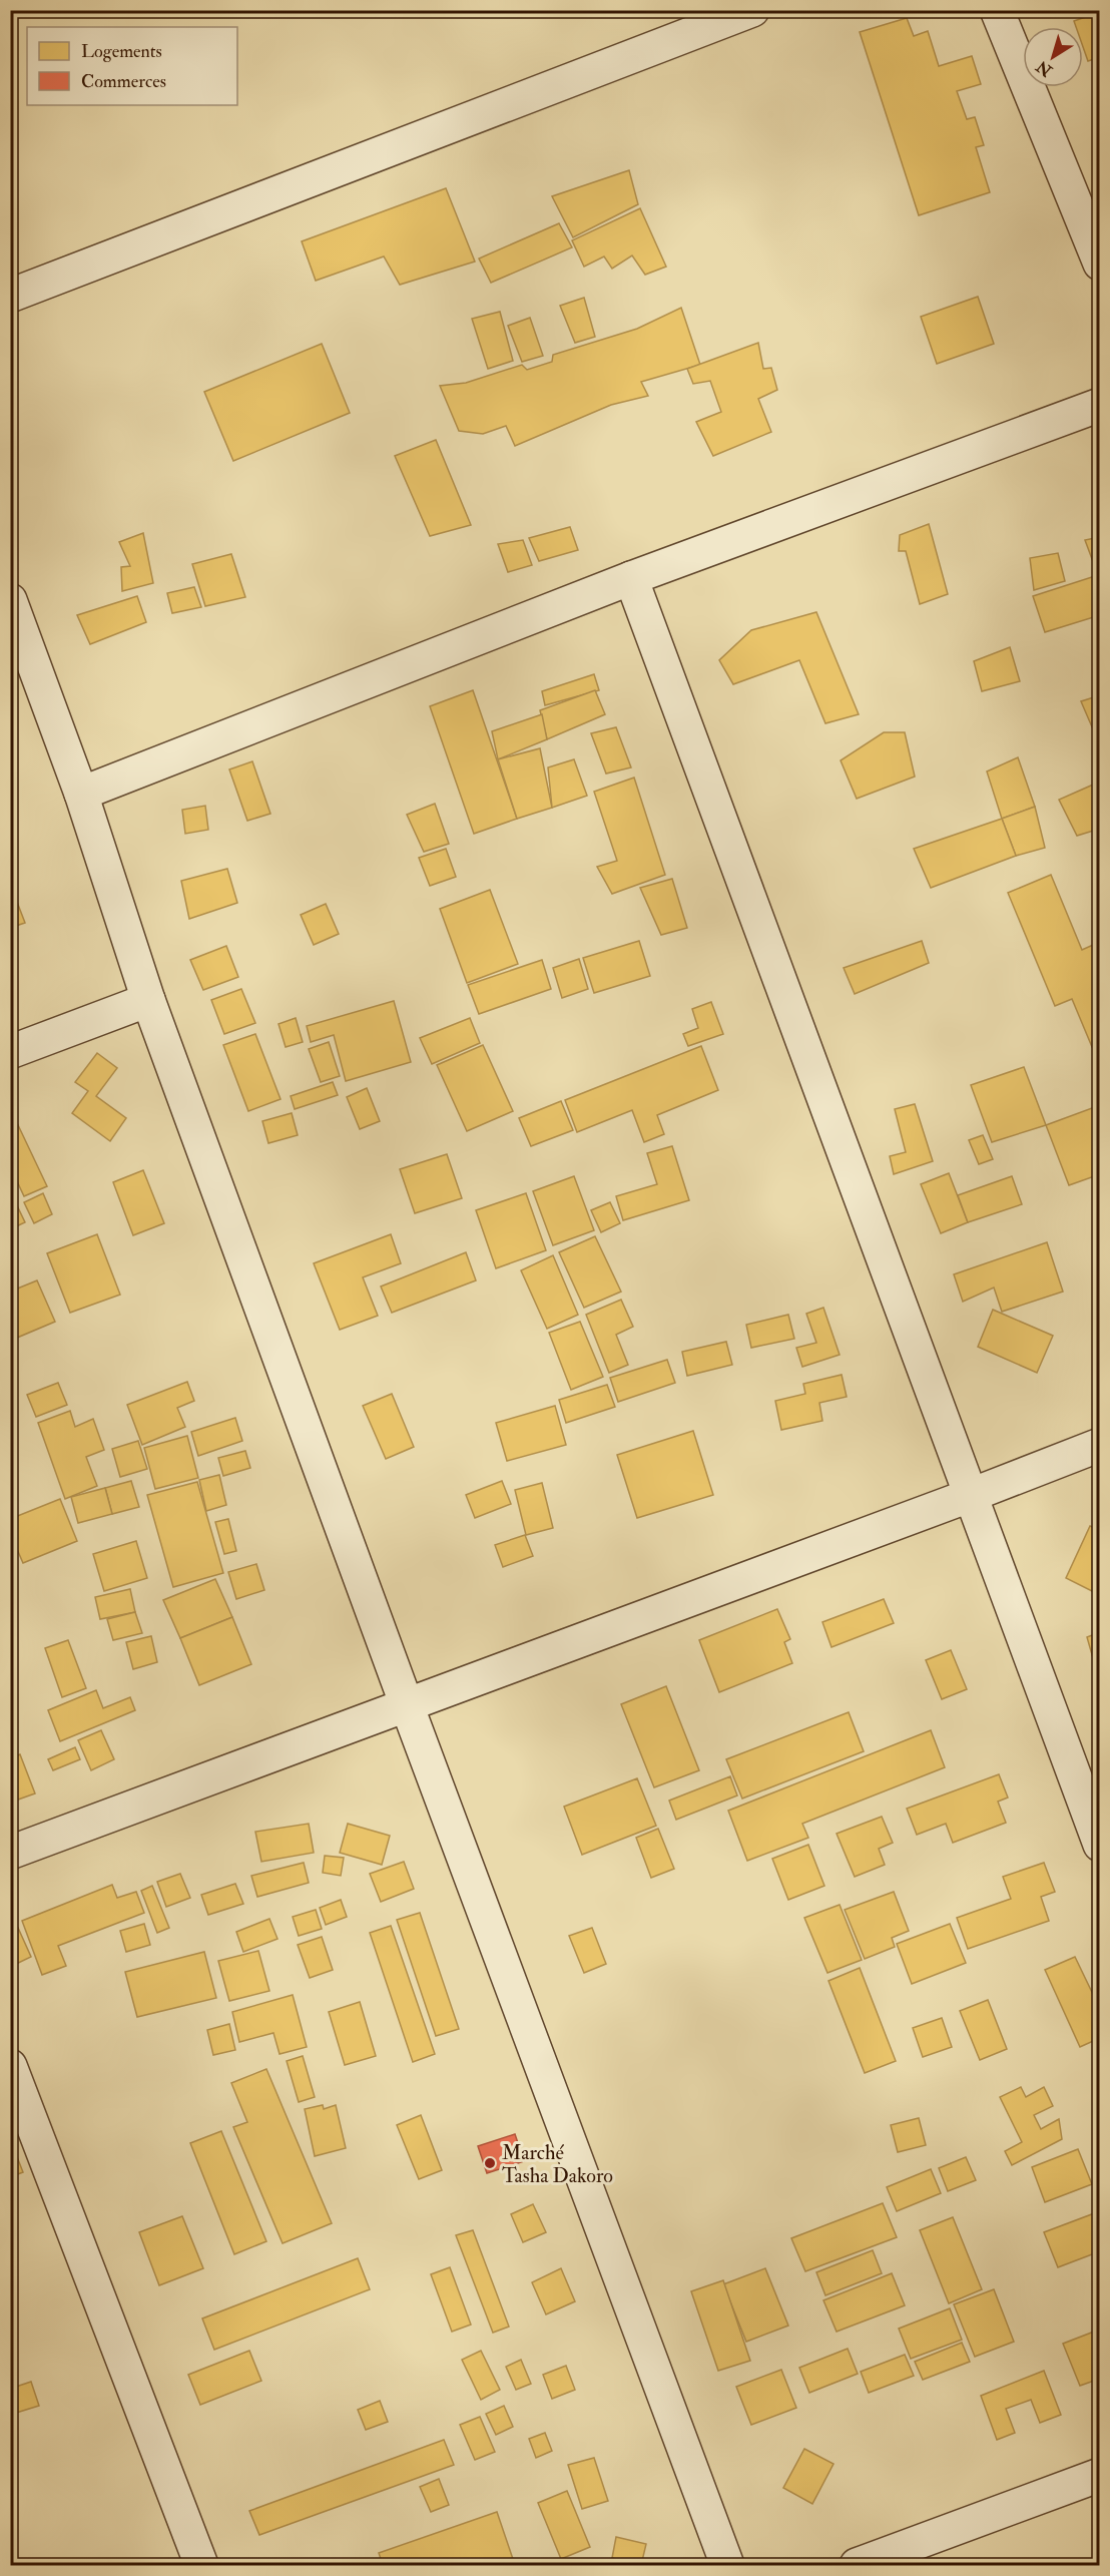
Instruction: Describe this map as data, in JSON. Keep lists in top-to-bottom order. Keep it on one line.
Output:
{"places":["Marché Tasha Dakoro"],"legend":["Logements","Commerces"],"north":"bottom left"}
